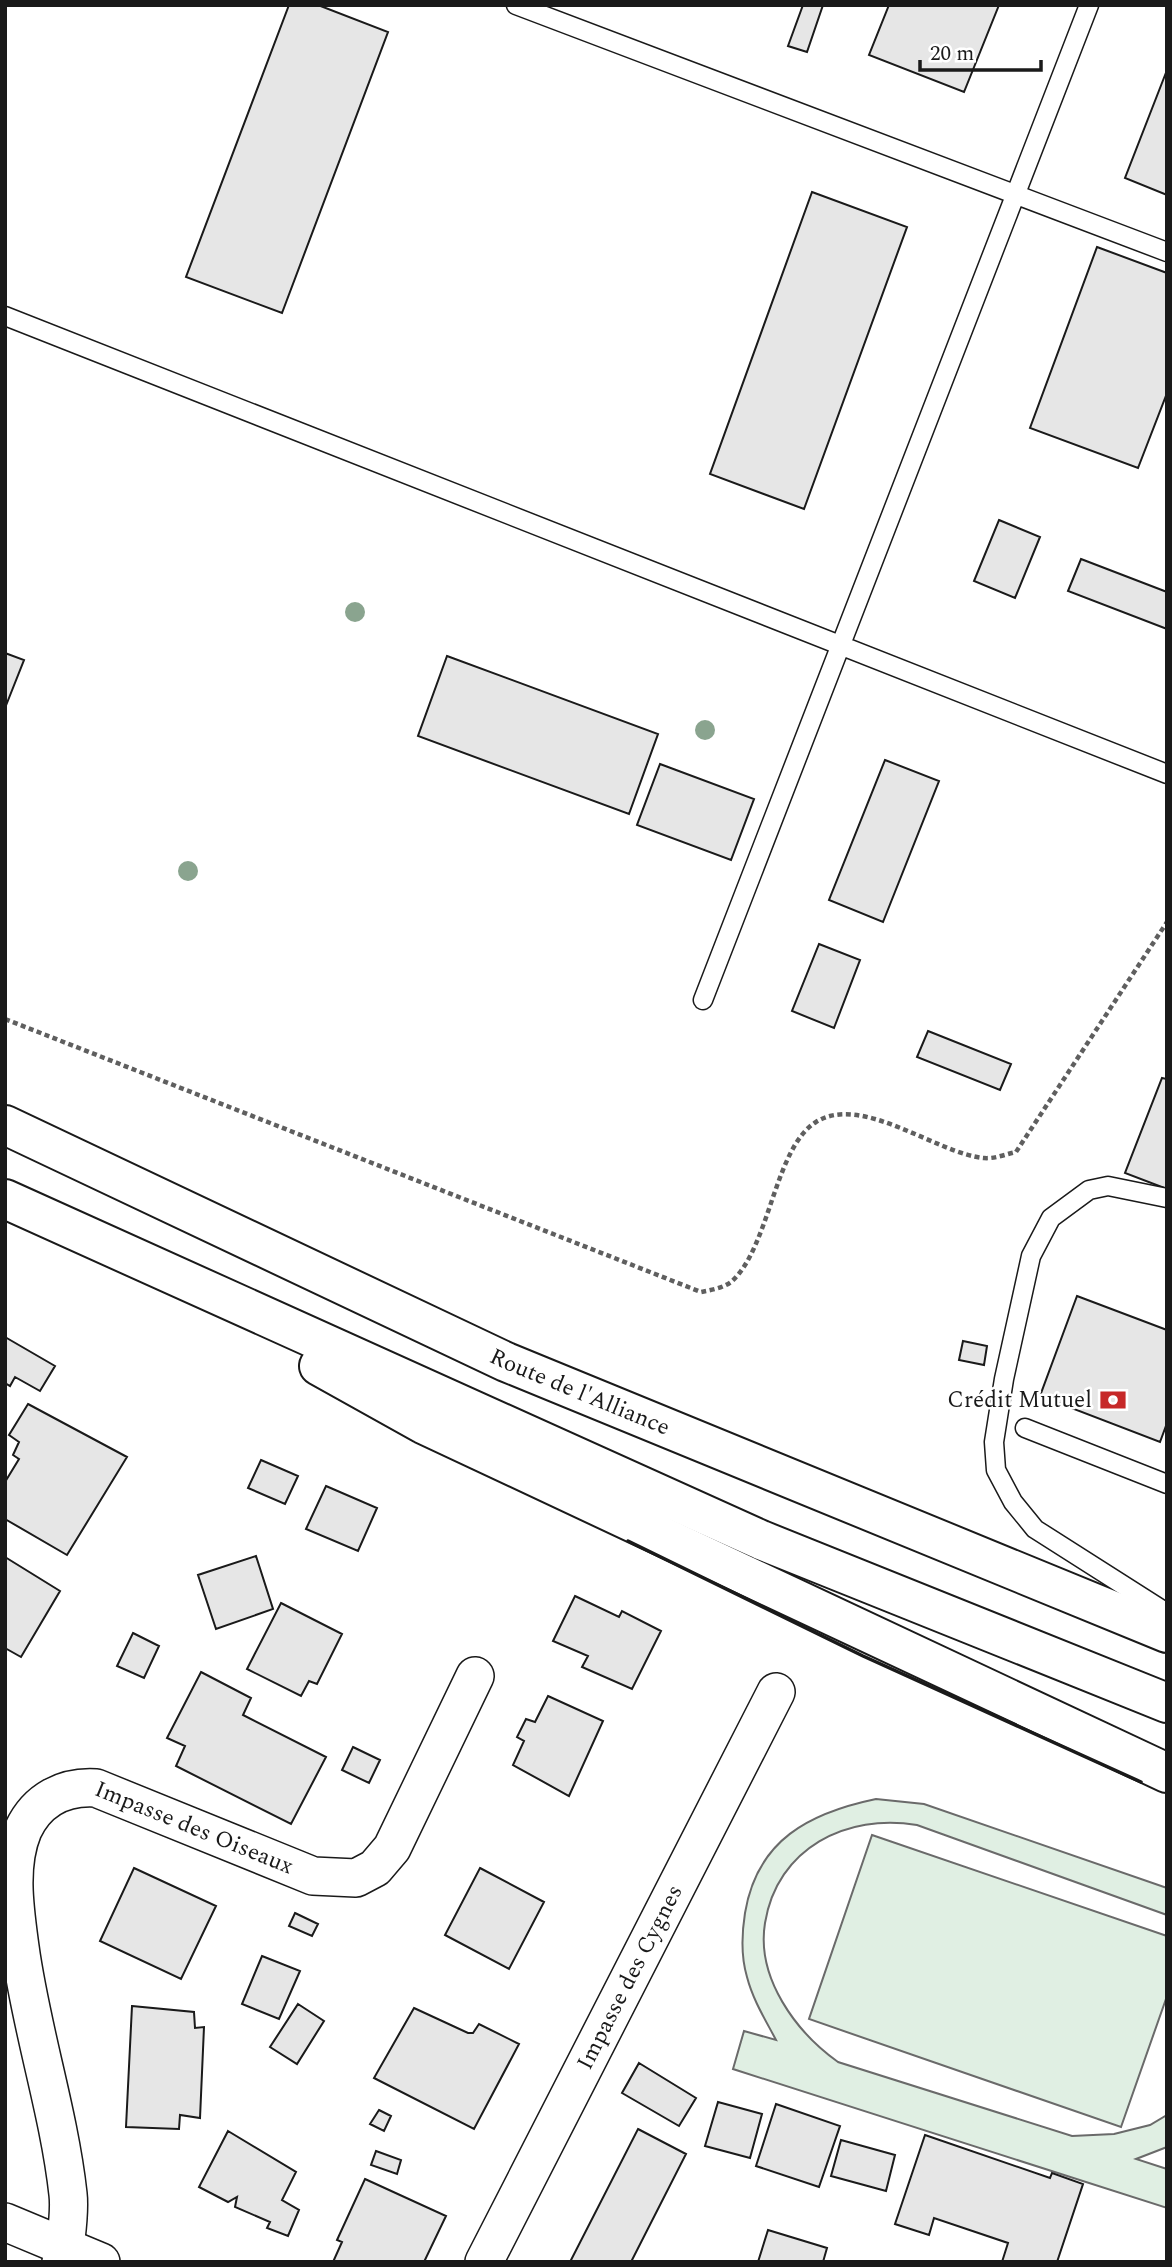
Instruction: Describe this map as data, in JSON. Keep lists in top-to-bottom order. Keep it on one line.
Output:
{"streets":{"highway":["Route de l'Alliance"],"street":["Impasse des Oiseaux","Impasse des Cygnes"]},"places":{"bank":["Crédit Mutuel"]},"scale_bar":"20 m"}
